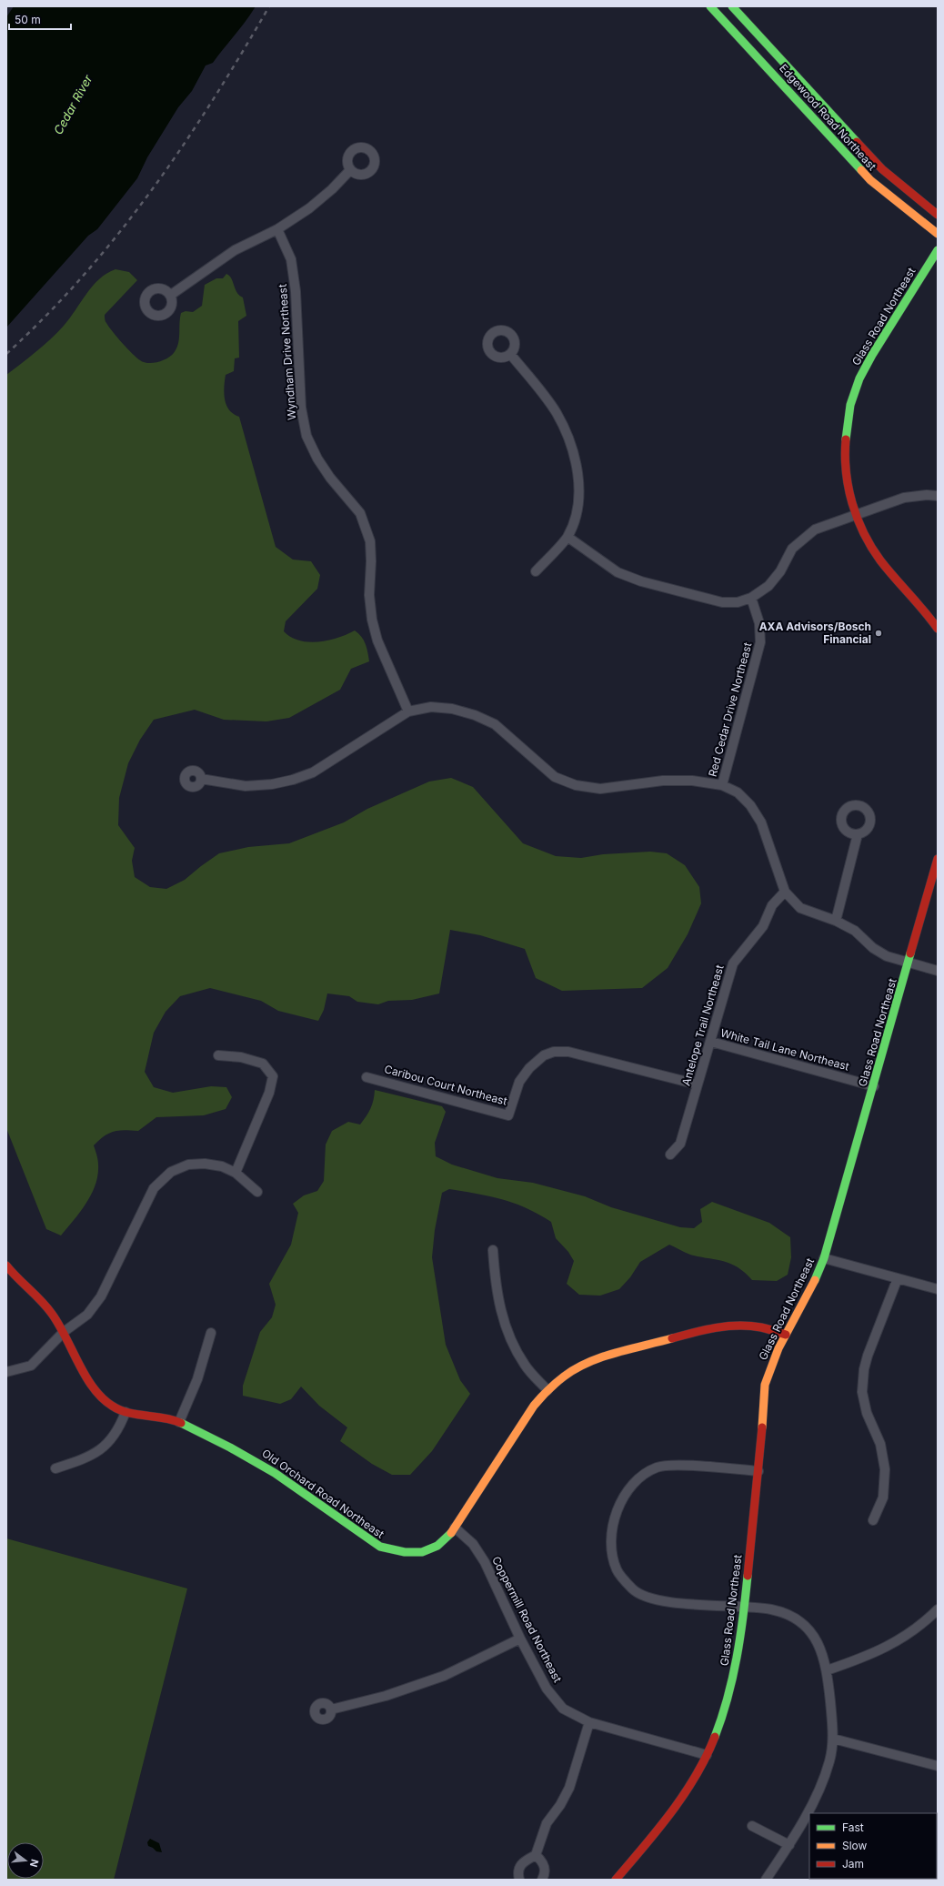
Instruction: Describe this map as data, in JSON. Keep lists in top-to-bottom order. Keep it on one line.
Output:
{"streets":{"street":["Edgewood Road Northeast","Glass Road Northeast","Wyndham Drive Northeast","Red Cedar Drive Northeast","Antelope Trail Northeast","White Tail Lane Northeast","Caribou Court Northeast","Old Orchard Road Northeast","Coppermill Road Northeast"]},"crossings":[["Glass Road Northeast","White Tail Lane Northeast"],["Glass Road Northeast","Old Orchard Road Northeast"],["Glass Road Northeast","Coppermill Road Northeast"],["Antelope Trail Northeast","White Tail Lane Northeast"],["Antelope Trail Northeast","Caribou Court Northeast"],["Old Orchard Road Northeast","Coppermill Road Northeast"]],"water":["Cedar River"],"places":["AXA Advisors/Bosch Financial"],"legend":["Fast","Slow","Jam"],"scale_bar":"50 m","north":"right"}
